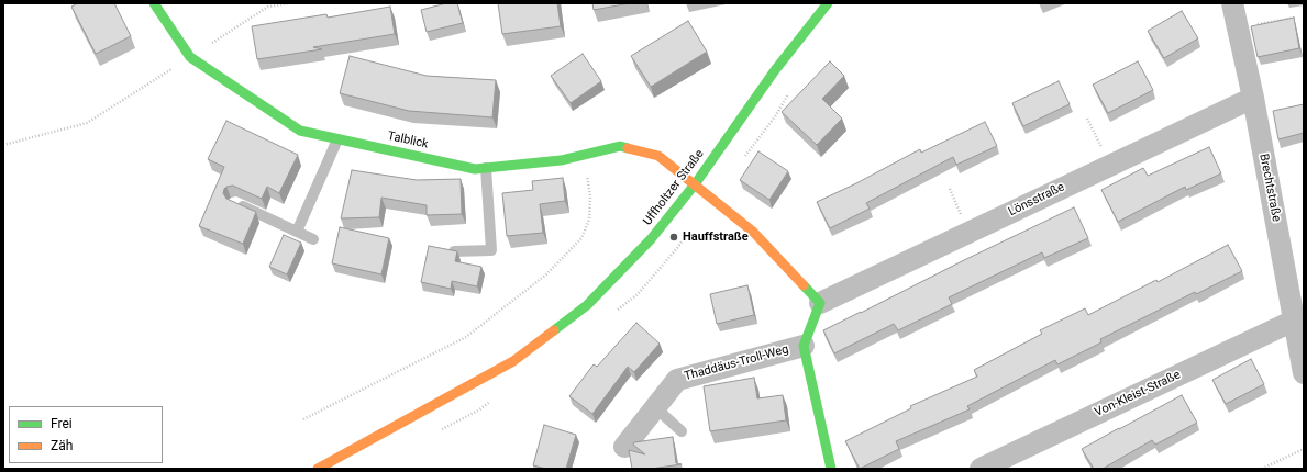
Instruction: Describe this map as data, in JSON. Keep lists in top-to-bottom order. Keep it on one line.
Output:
{"streets":{"street":["Talblick","Uffholtzer Straße","Brechtstraße","Lönsstraße","Thaddäus-Troll-Weg","Von-Kleist-Straße"]},"crossings":[["Talblick","Uffholtzer Straße"],["Brechtstraße","Lönsstraße"],["Brechtstraße","Von-Kleist-Straße"]],"places":["Hauffstraße"],"legend":["Frei","Zäh"]}
